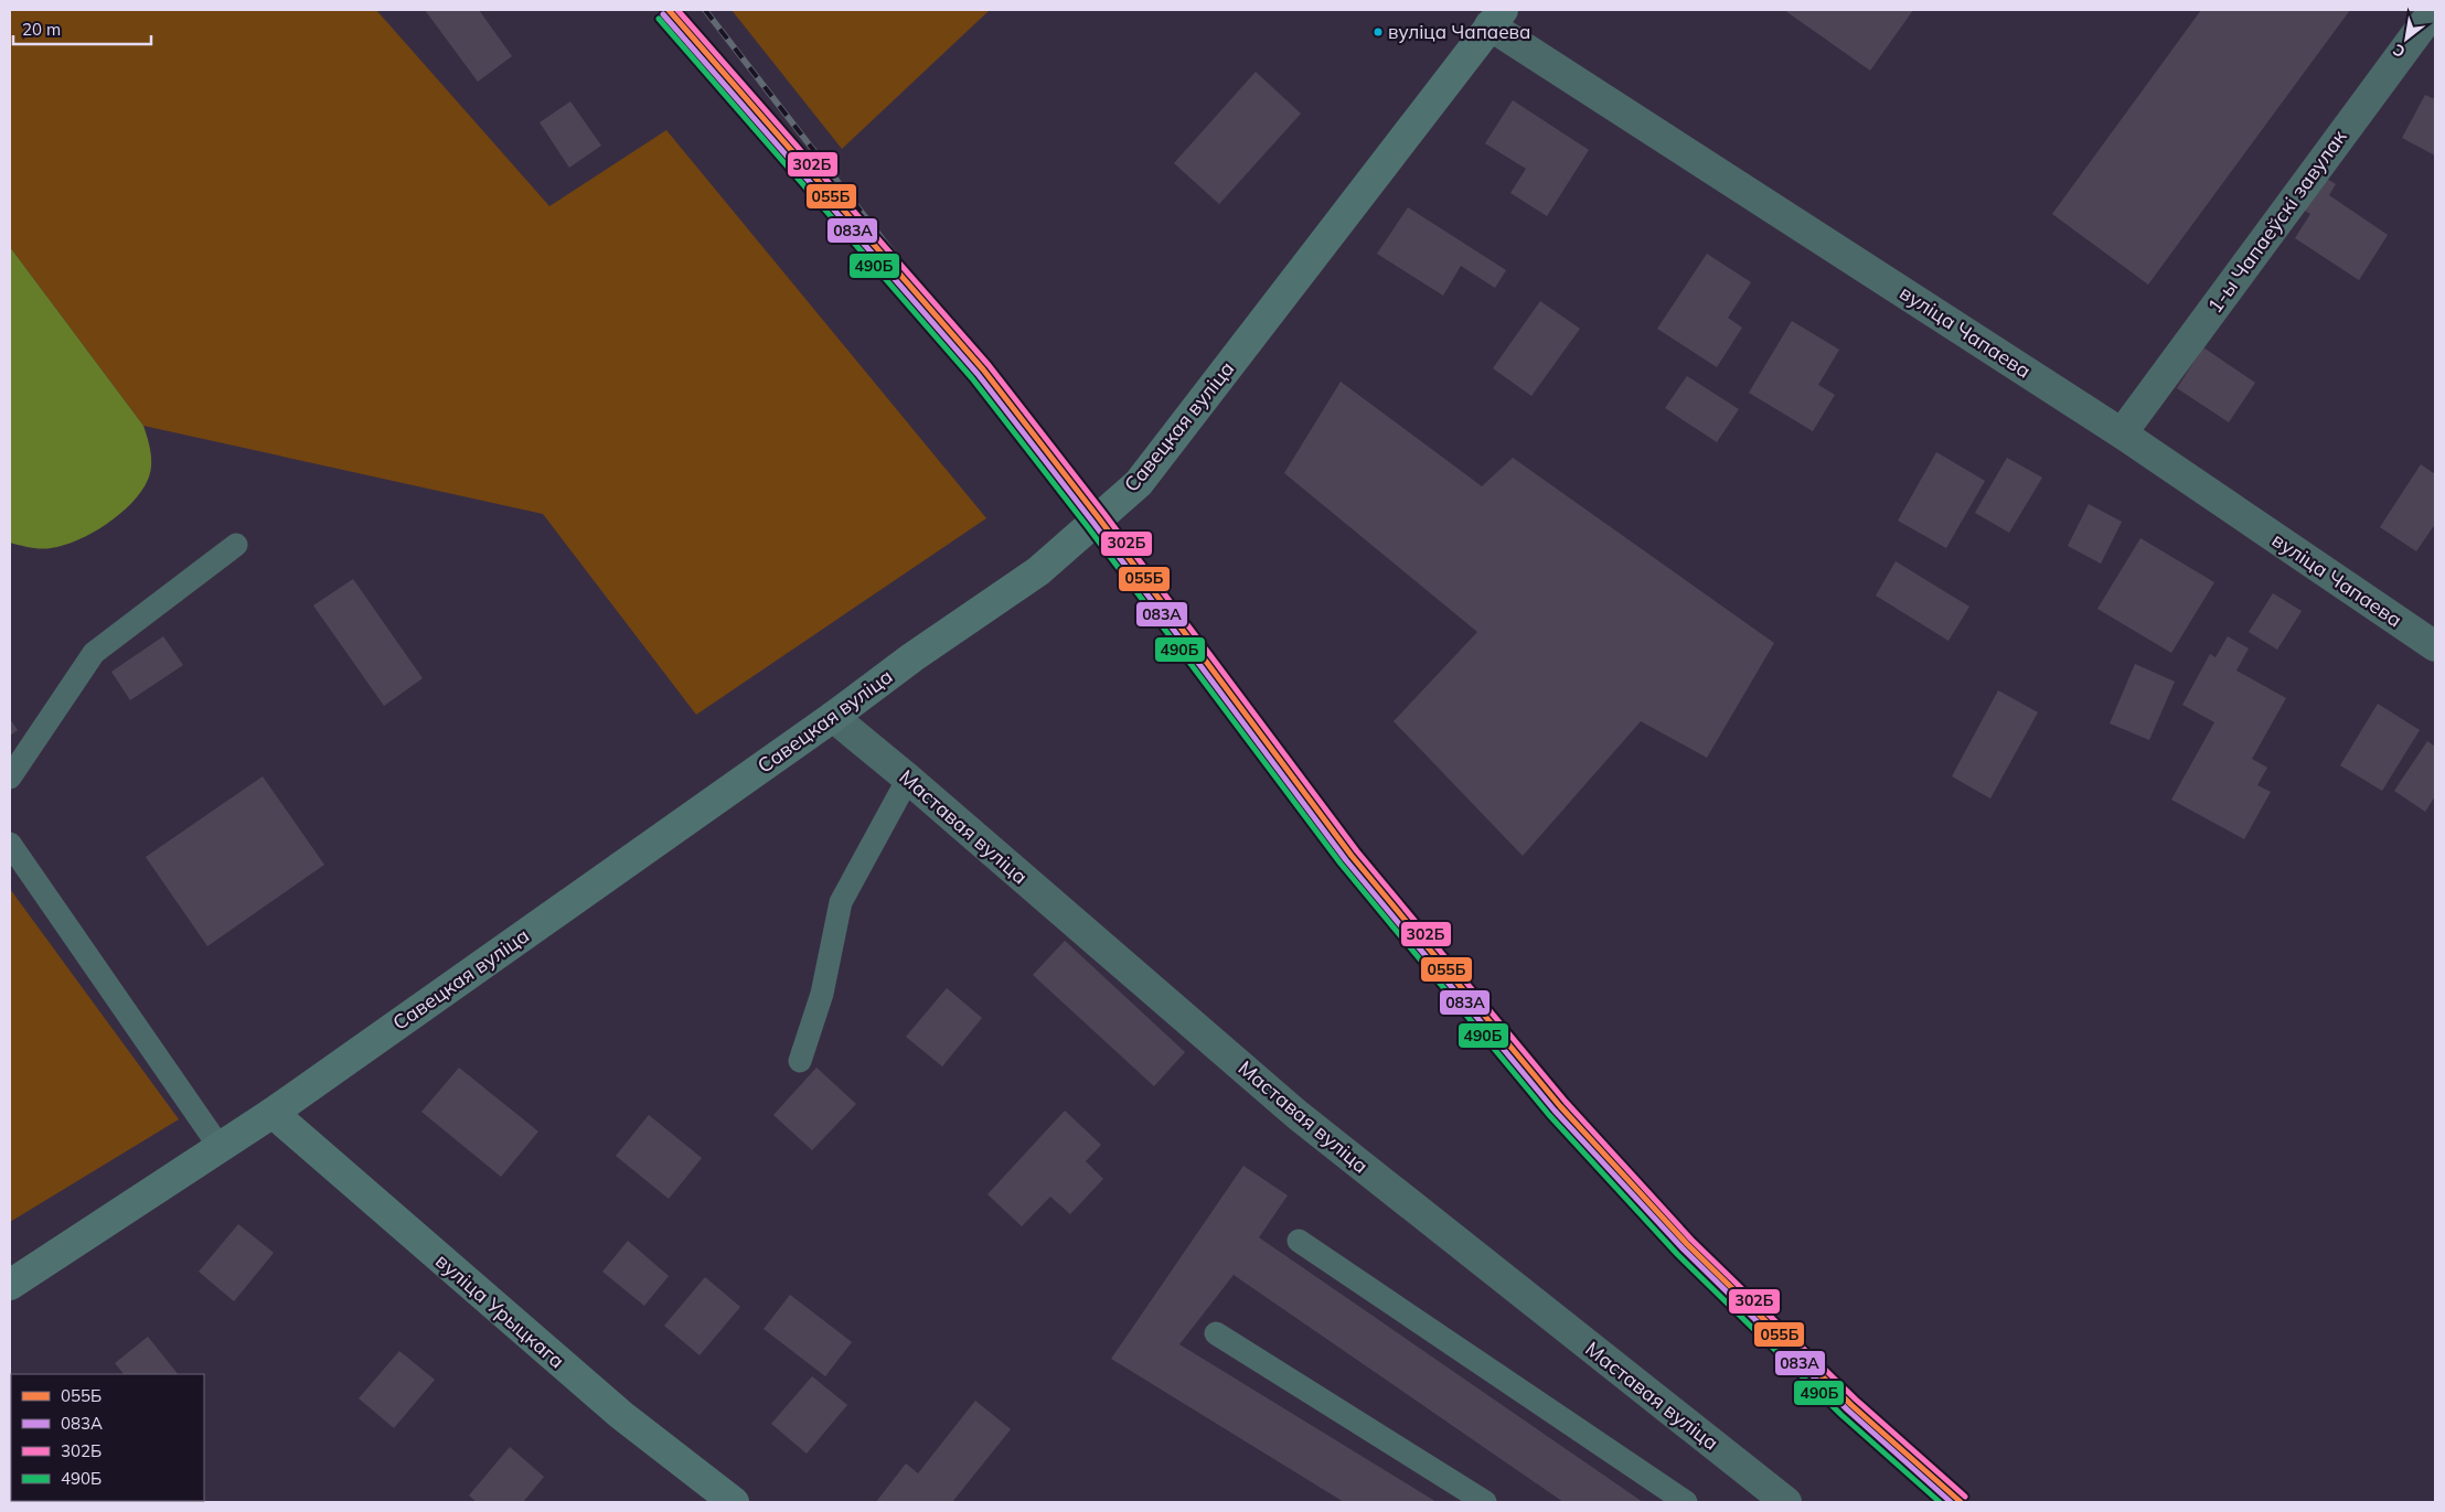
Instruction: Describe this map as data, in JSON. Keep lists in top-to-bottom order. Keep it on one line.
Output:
{"streets":{"main road":["Савецкая вуліца","вуліца Урыцкага"],"street":["1-ы Чапаеўскі завулак","вуліца Чапаева","Маставая вуліца"]},"crossings":[["1-ы Чапаеўскі завулак","вуліца Чапаева"],["вуліца Чапаева","Савецкая вуліца"],["Савецкая вуліца","Маставая вуліца"],["Савецкая вуліца","вуліца Урыцкага"]],"places":["вуліца Чапаева"],"lines":["transit line 055Б","transit line 302Б","transit line 083А","transit line 490Б"],"legend":["055Б","083А","302Б","490Б"],"scale_bar":"20 m","north":"bottom left"}
